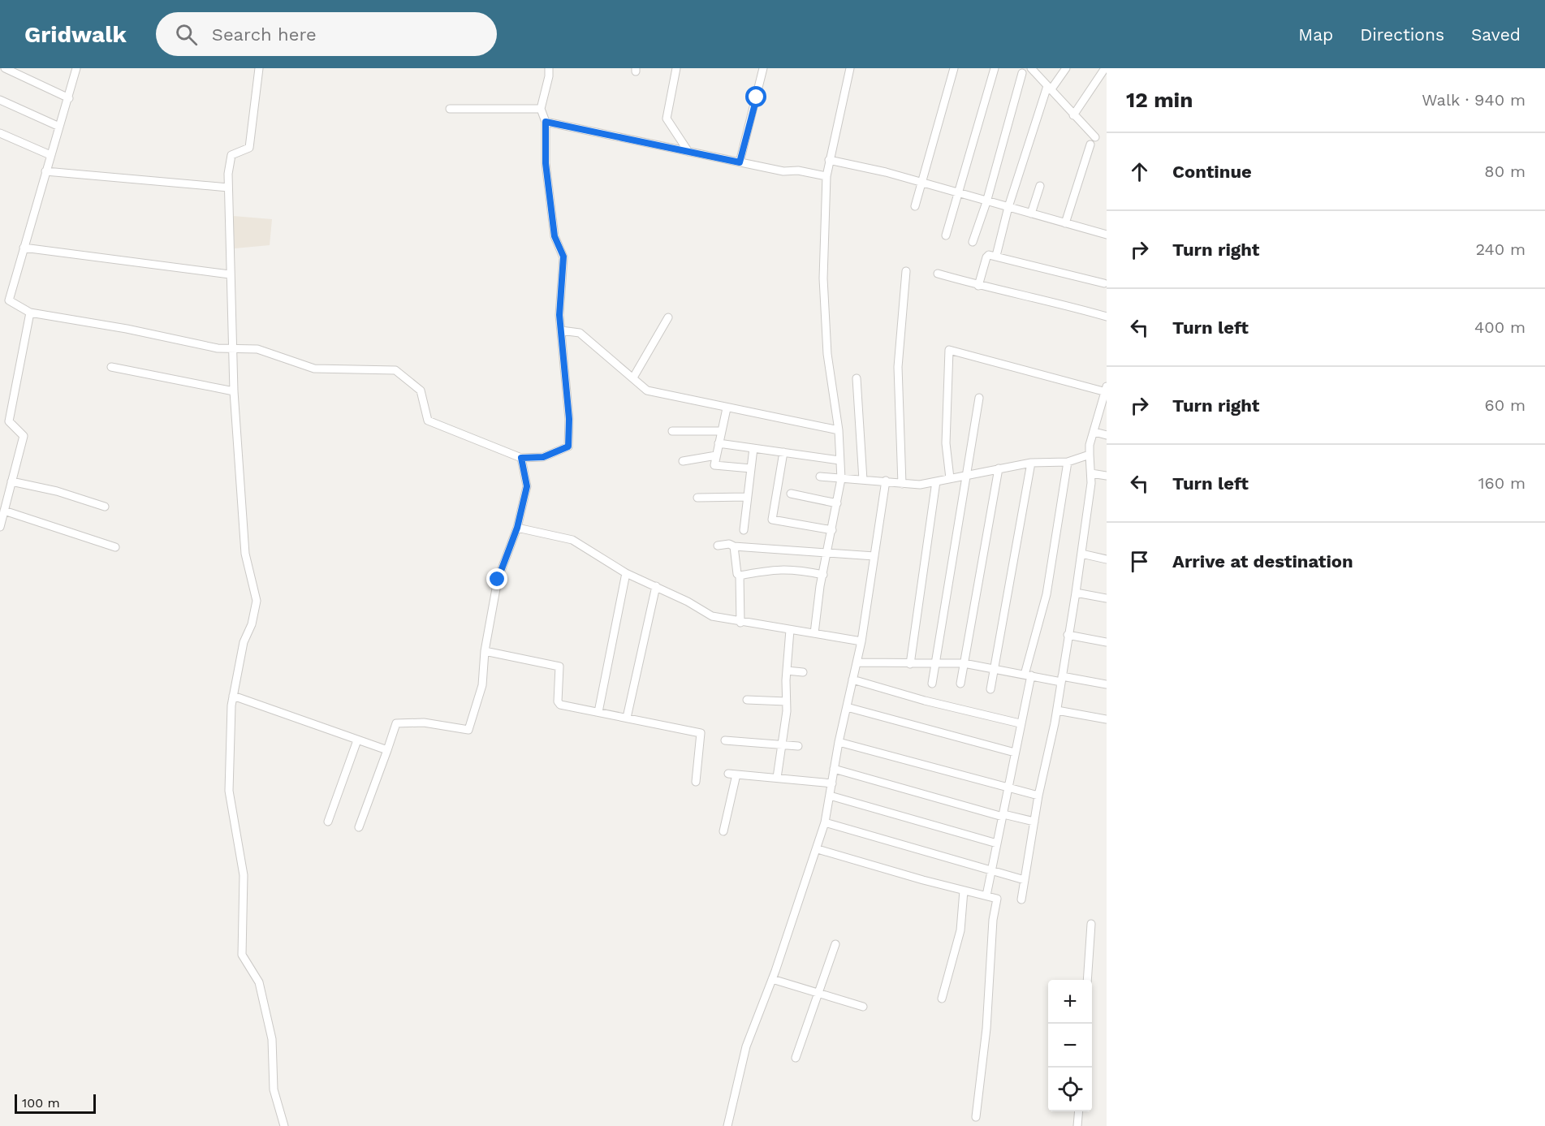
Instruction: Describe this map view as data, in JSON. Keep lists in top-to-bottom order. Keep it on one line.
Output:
{"scale_bar":"100 m","page":{"header":"Gridwalk","search":"Search here","nav":["Map","Directions","Saved"],"heading":["12 min","Walk · 940 m"],"list":[["Continue","80 m"],["Turn right","240 m"],["Turn left","400 m"],["Turn right","60 m"],["Turn left","160 m"],"Arrive at destination"],"map_buttons":["+","−"],"scale":"100 m"}}
